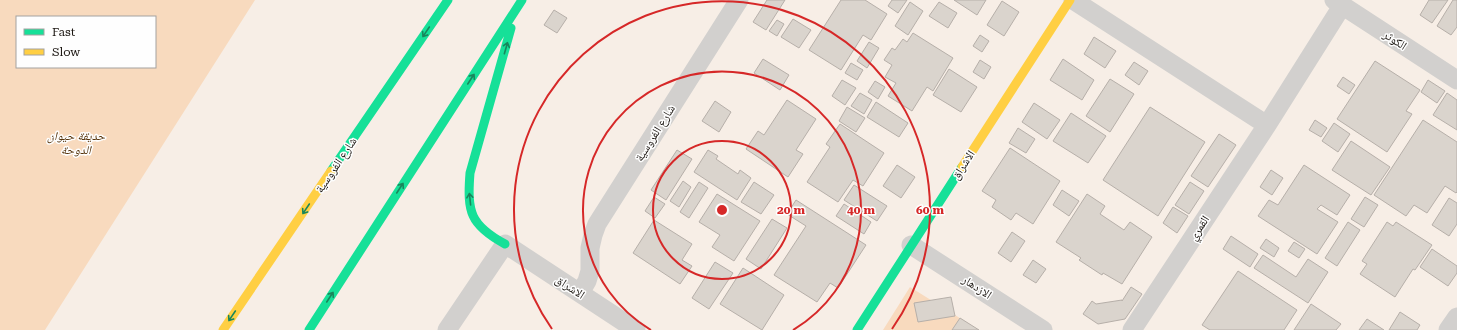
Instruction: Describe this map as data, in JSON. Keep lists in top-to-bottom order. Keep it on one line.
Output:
{"streets":{"main road":["شارع الفروسية","الاشراق"],"street":["الكوثر","القمري","الازدهار"]},"crossings":[["الكوثر","القمري"],["شارع الفروسية","الاشراق"],["الاشراق","الازدهار"]],"parks":["حديقة حيوان الدوحة"],"legend":["Fast","Slow"],"rings":["20 m","40 m","60 m"]}
